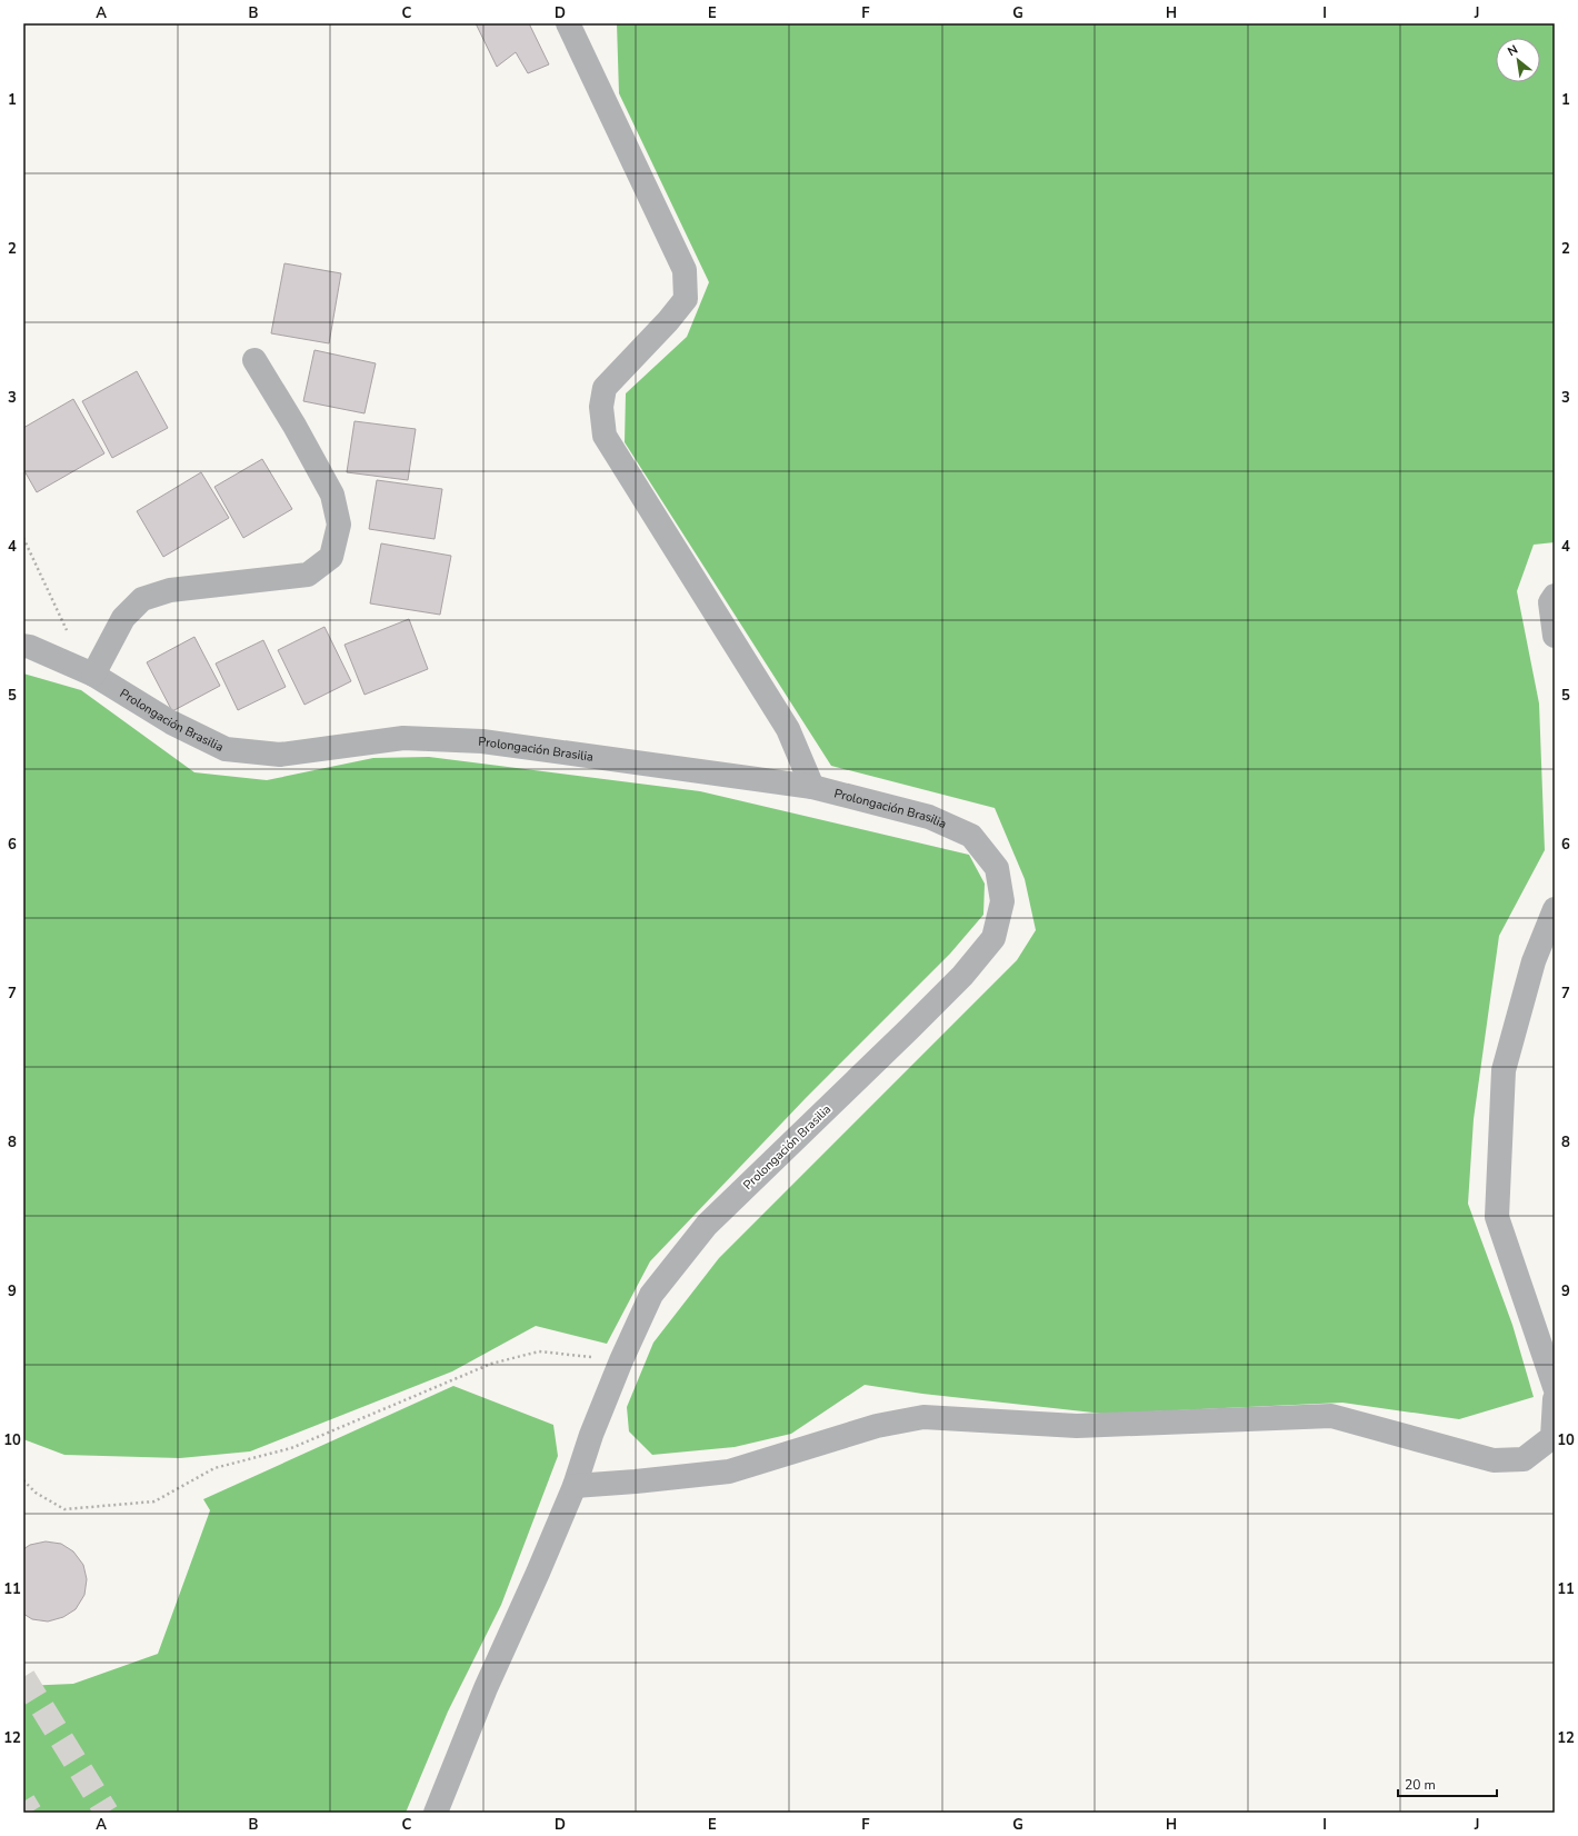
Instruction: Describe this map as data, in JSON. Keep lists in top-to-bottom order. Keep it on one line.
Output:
{"streets":{"street":["Prolongación Brasilia"]},"scale_bar":"20 m","north":"top left","grid":{"columns":["A","B","C","D","E","F","G","H","I","J"],"rows":["1","2","3","4","5","6","7","8","9","10","11","12"]}}
